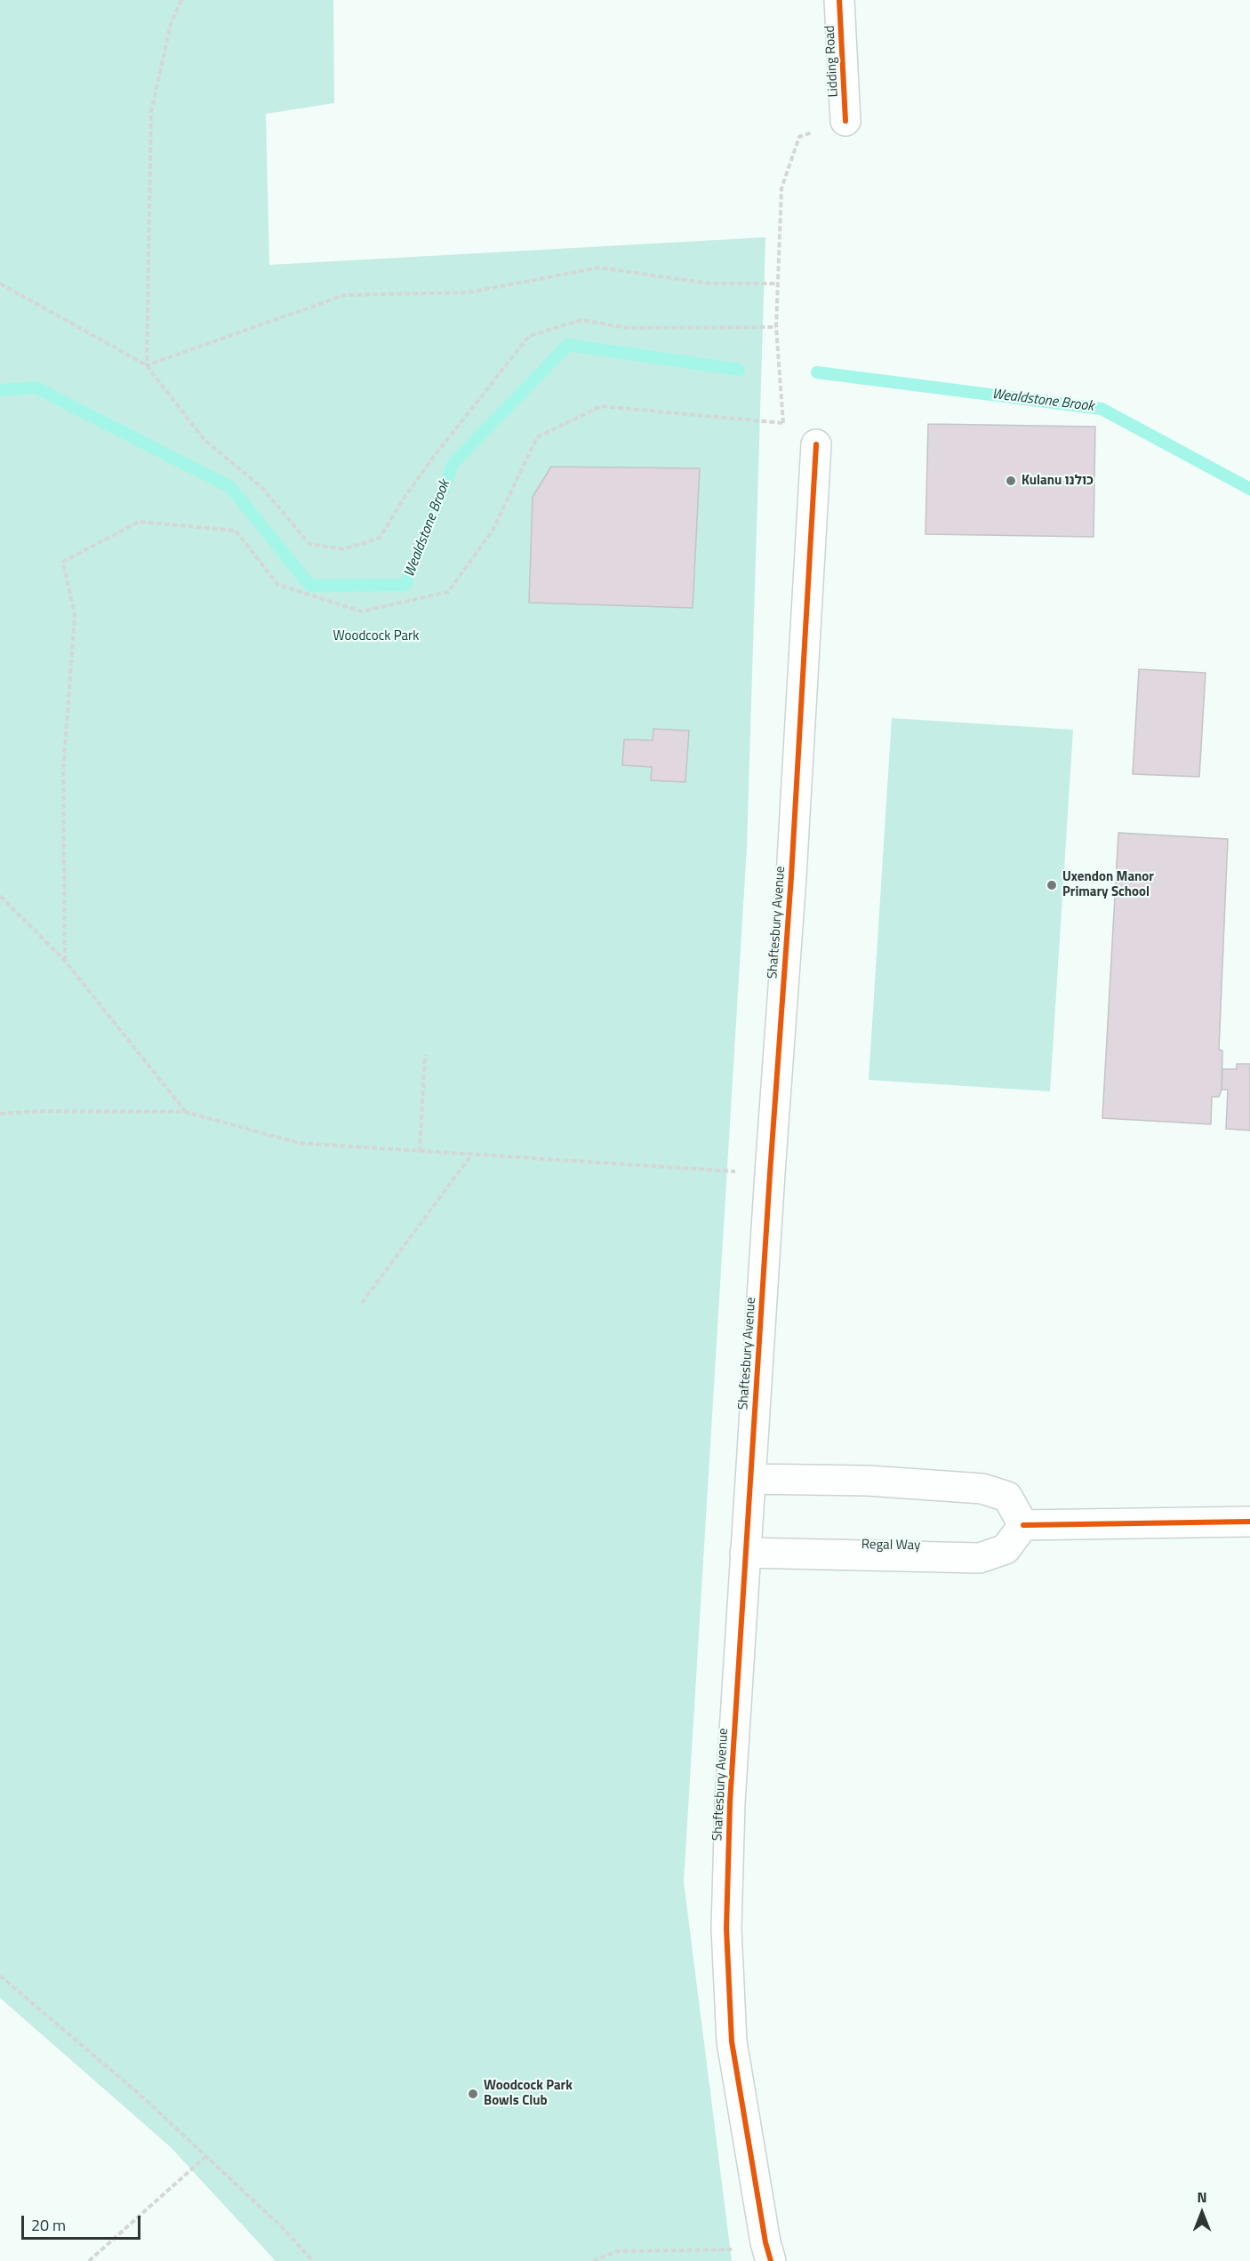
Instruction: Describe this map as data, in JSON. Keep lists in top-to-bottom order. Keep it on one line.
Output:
{"streets":{"street":["Lidding Road","Shaftesbury Avenue","Regal Way"]},"crossings":[["Shaftesbury Avenue","Regal Way"]],"water":["Wealdstone Brook"],"parks":["Woodcock Park"],"places":["Kulanu כולנו","Uxendon Manor Primary School","Woodcock Park Bowls Club"],"scale_bar":"20 m","north":"top"}
